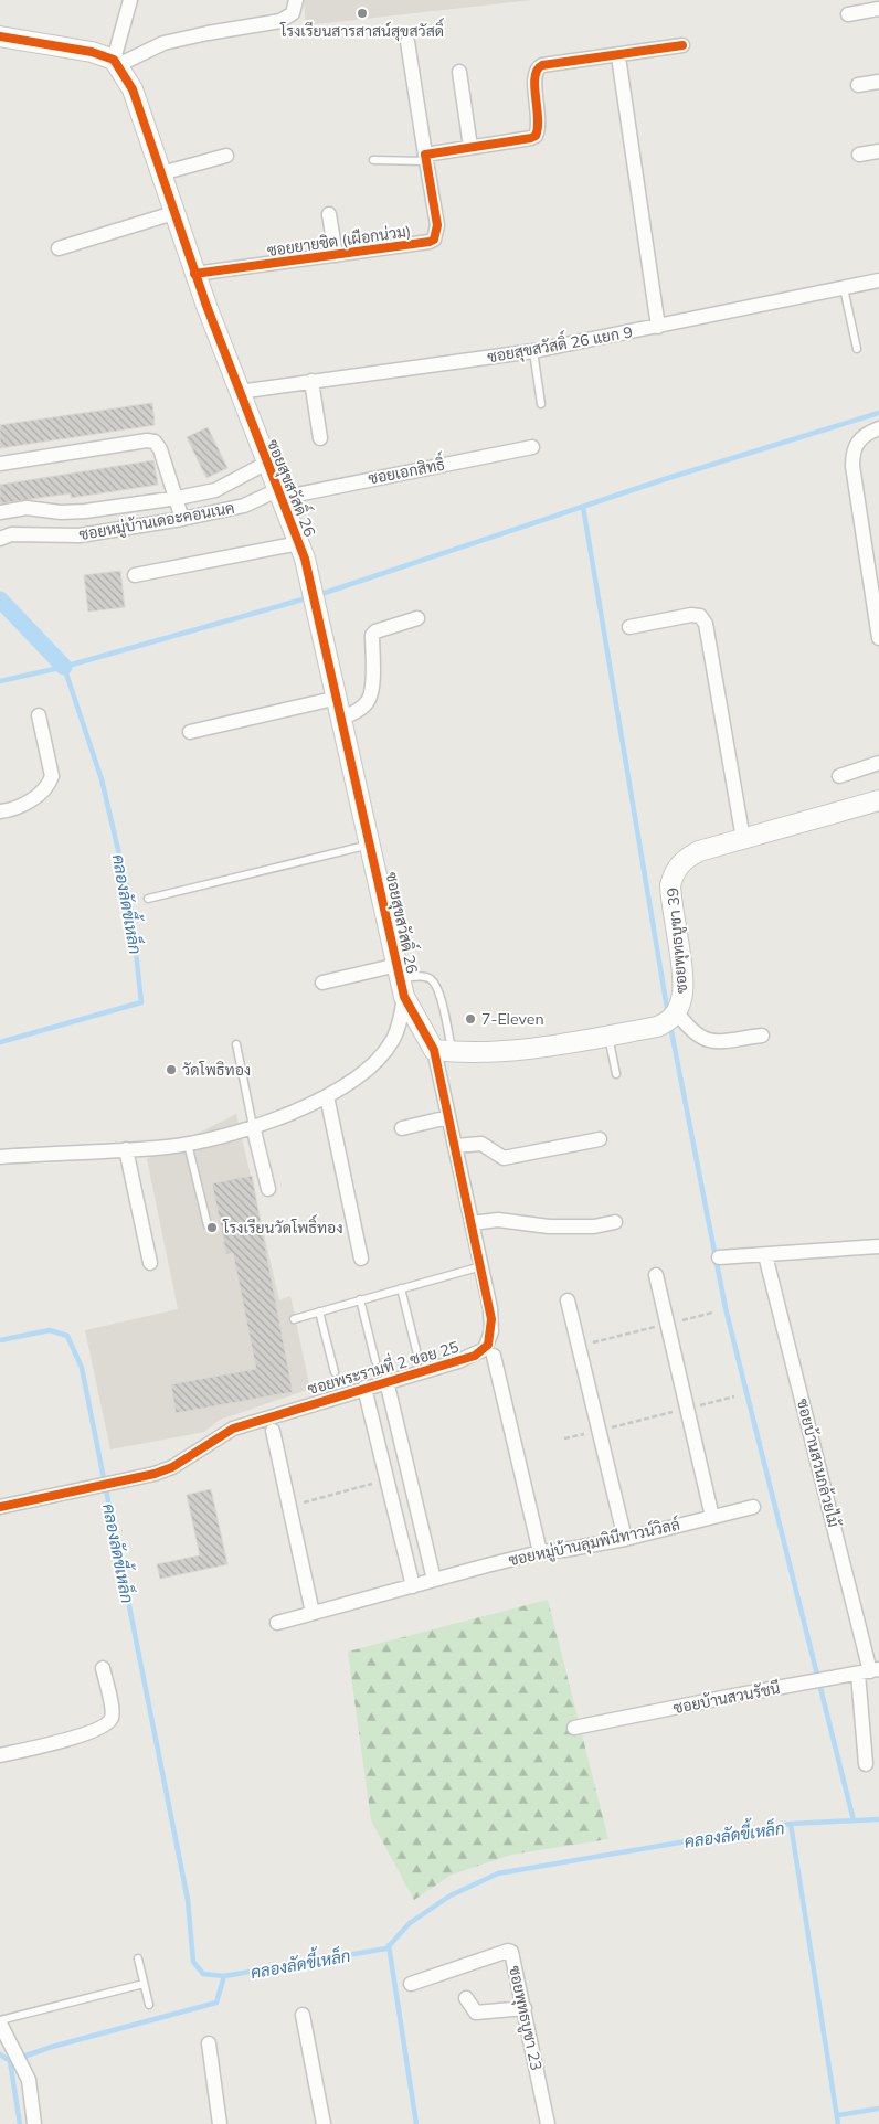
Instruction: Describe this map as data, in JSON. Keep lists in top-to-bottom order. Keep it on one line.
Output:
{"streets":{"street":["ซอยยายชิต (เผือกน่วม)","ซอยสุขสวัสดิ์ 26 แยก 9","ซอยเอกสิทธิ์","ซอยสุขสวัสดิ์ 26","ซอยหมู่บ้านเดอะคอนเนค","ซอยพุทธบูชา 39","ซอยพระรามที่ 2 ซอย 25","ซอยบ้านสวนกล้วยไม้","ซอยหมู่บ้านลุมพินีทาวน์วิลล์","ซอยบ้านสวนรัชนี","ซอยพุทธบูชา 23"]},"crossings":[["ซอยยายชิต (เผือกน่วม)","ซอยสุขสวัสดิ์ 26"],["ซอยสุขสวัสดิ์ 26 แยก 9","ซอยสุขสวัสดิ์ 26"],["ซอยเอกสิทธิ์","ซอยสุขสวัสดิ์ 26"],["ซอยเอกสิทธิ์","ซอยหมู่บ้านเดอะคอนเนค"],["ซอยสุขสวัสดิ์ 26","ซอยหมู่บ้านเดอะคอนเนค"],["ซอยสุขสวัสดิ์ 26","ซอยพุทธบูชา 39"],["ซอยสุขสวัสดิ์ 26","ซอยพระรามที่ 2 ซอย 25"],["ซอยพุทธบูชา 39","ซอยพระรามที่ 2 ซอย 25"],["ซอยบ้านสวนกล้วยไม้","ซอยบ้านสวนรัชนี"]],"water":["คลองลัดขี้เหล็ก"],"places":["โรงเรียนสารสาสน์สุขสวัสดิ์","7-Eleven","วัดโพธิทอง","โรงเรียนวัดโพธิ์ทอง"]}
